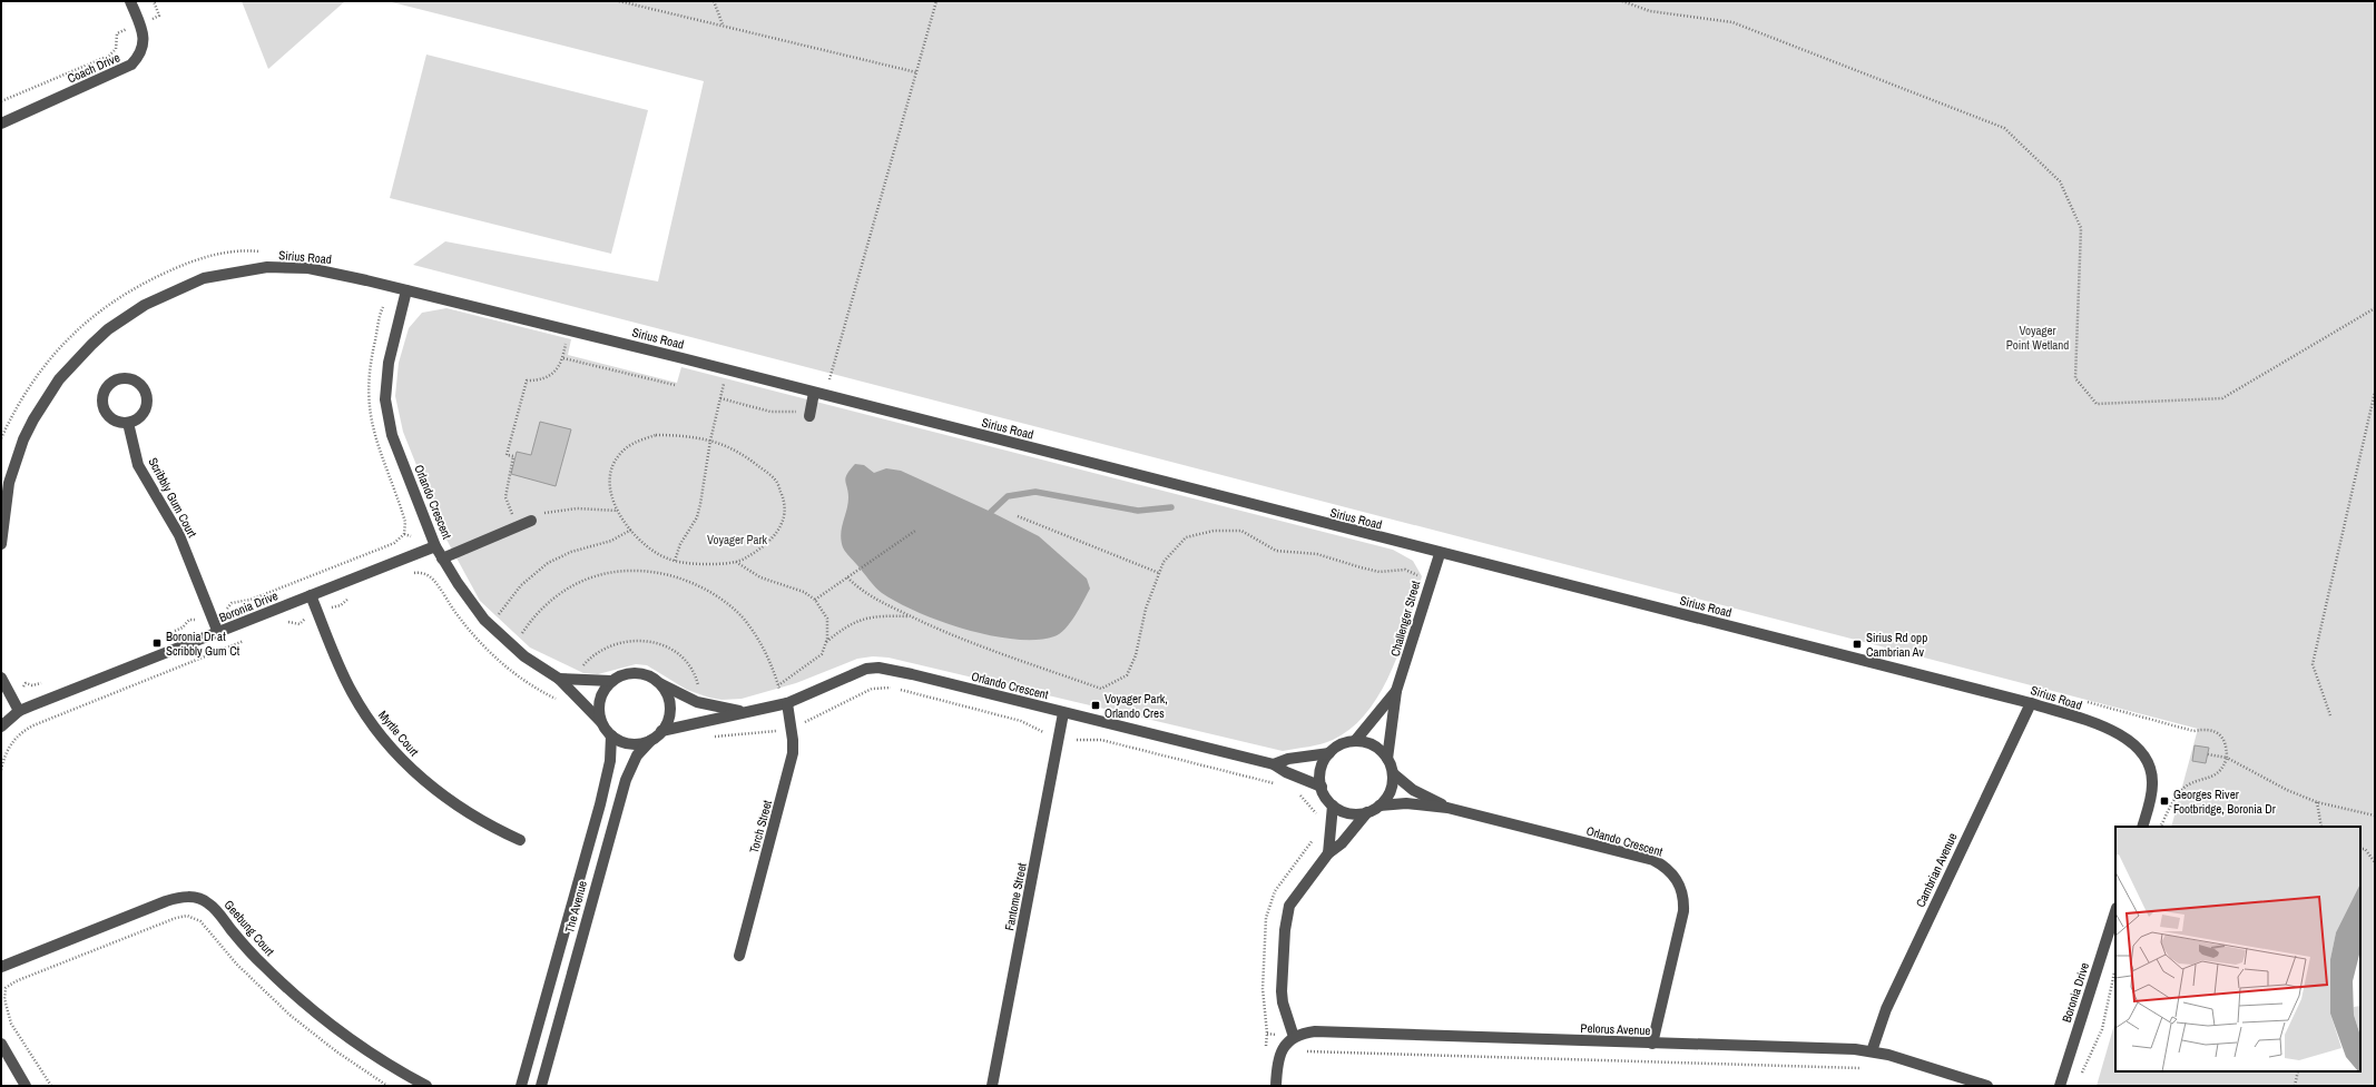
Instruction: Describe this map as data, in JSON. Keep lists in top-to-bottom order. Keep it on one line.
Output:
{"streets":{"street":["Coach Drive","Sirius Road","Scribbly Gum Court","Orlando Crescent","Boronia Drive","Challenger Street","Myrtle Court","Torch Street","Cambrian Avenue","Fantome Street","The Avenue","Geebung Court","Pelorus Avenue"]},"crossings":[["Sirius Road","Orlando Crescent"],["Sirius Road","Challenger Street"],["Sirius Road","Cambrian Avenue"],["Scribbly Gum Court","Boronia Drive"],["Orlando Crescent","Boronia Drive"],["Orlando Crescent","Challenger Street"],["Orlando Crescent","Torch Street"],["Orlando Crescent","Fantome Street"],["Orlando Crescent","The Avenue"],["Orlando Crescent","Pelorus Avenue"],["Boronia Drive","Myrtle Court"],["Cambrian Avenue","Pelorus Avenue"]],"parks":["Voyager Point Wetland","Voyager Park"],"places":{"transit":["Boronia Dr at Scribbly Gum Ct","Sirius Rd opp Cambrian Av","Voyager Park, Orlando Cres","Georges River Footbridge, Boronia Dr"]}}
